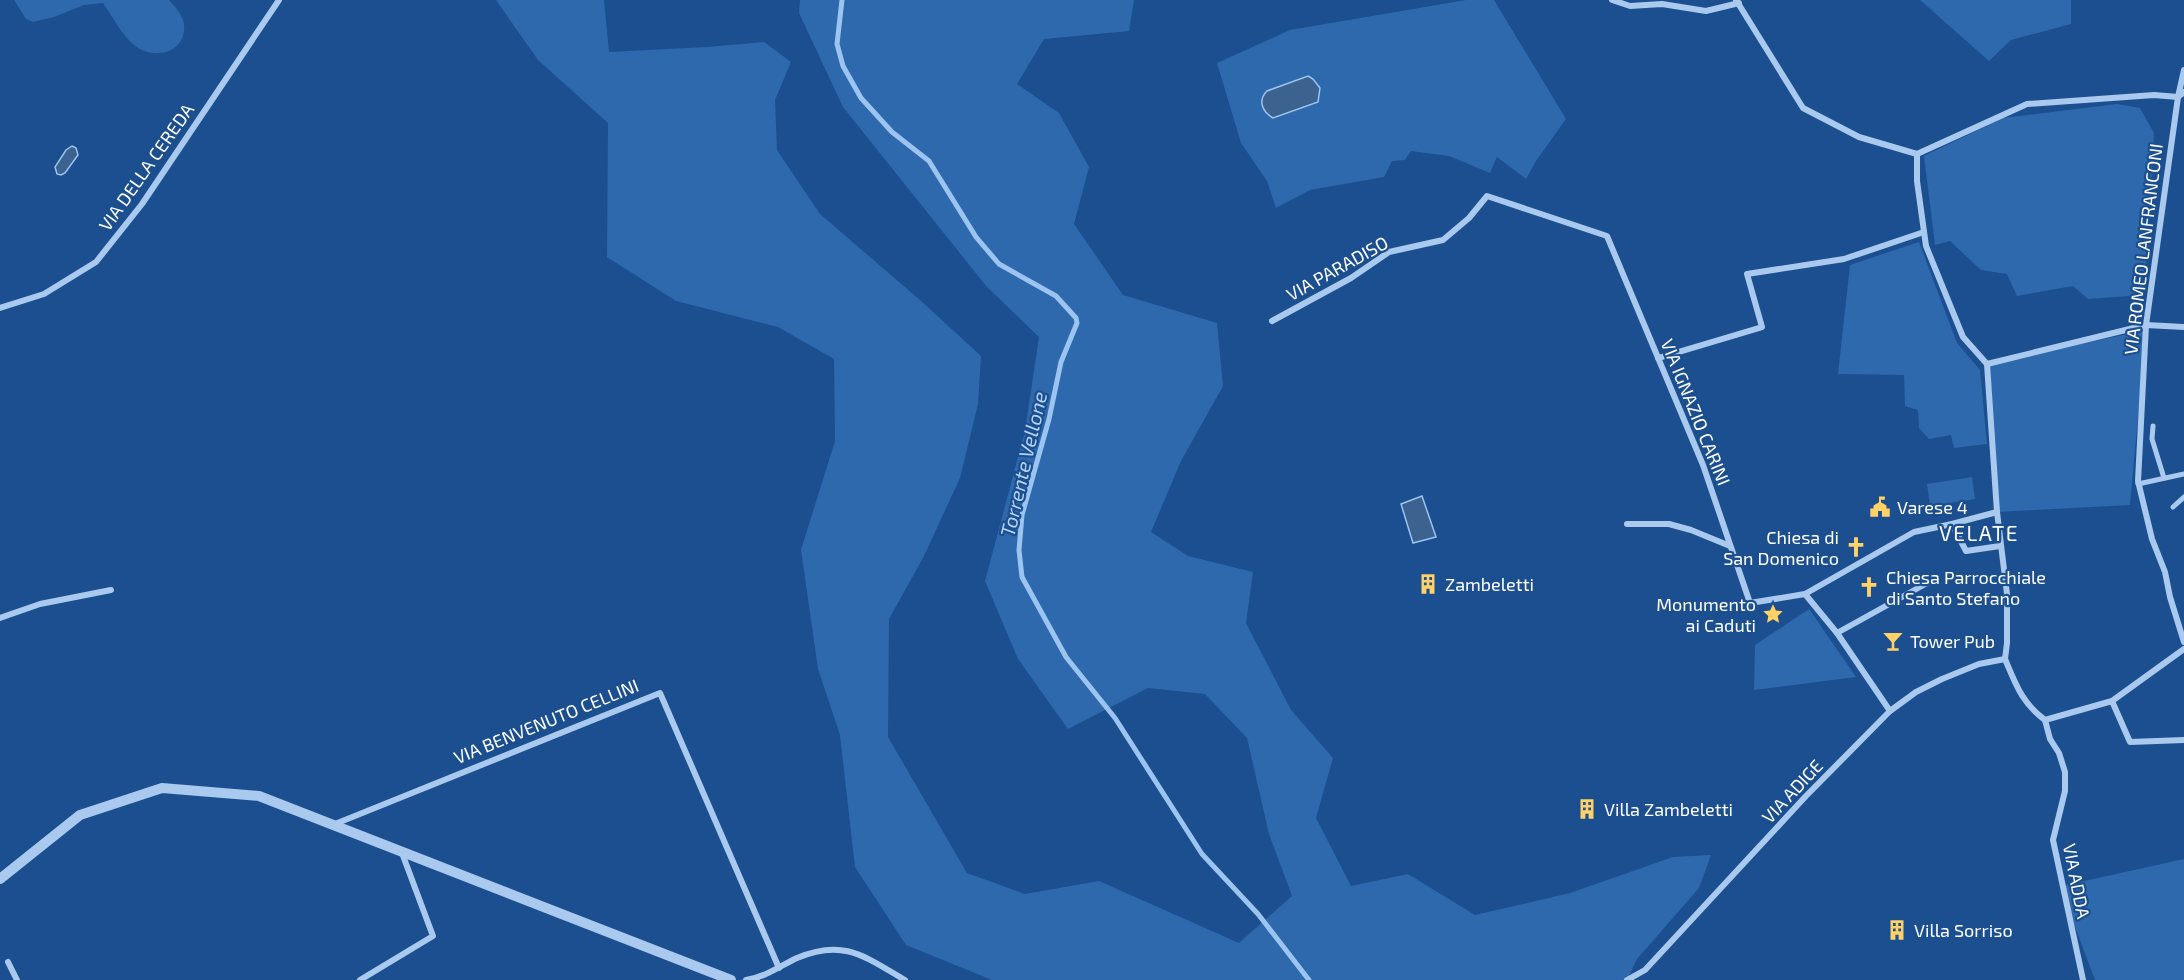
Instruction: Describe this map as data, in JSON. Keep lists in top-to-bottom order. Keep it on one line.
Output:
{"streets":{"street":["VIA DELLA CEREDA","VIA ROMEO LANFRANCONI","VIA PARADISO","VIA IGNAZIO CARINI","VIA BENVENUTO CELLINI","VIA ADIGE","VIA ADDA"]},"crossings":[["VIA PARADISO","VIA IGNAZIO CARINI"]],"districts":["VELATE"],"water":["Torrente Vellone"],"places":{"public building":["Varese 4"],"church":["Chiesa di San Domenico","Chiesa Parrocchiale di Santo Stefano"],"building":["Zambeletti","Villa Zambeletti","Villa Sorriso"],"place":["Monumento ai Caduti"],"bar":["Tower Pub"]}}
